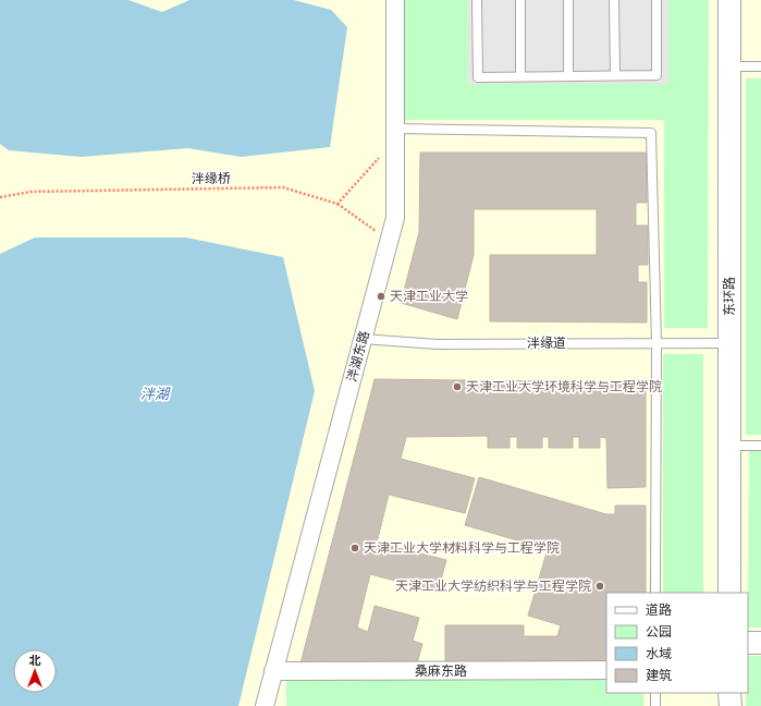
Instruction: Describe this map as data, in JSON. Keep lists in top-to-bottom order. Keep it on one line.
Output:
{"streets":{"street":["东环路","泮湖东路","桑麻东路"],"lane":["泮缘道"],"path":["泮缘桥"]},"crossings":[["泮缘桥","泮湖东路"],["东环路","泮缘道"],["泮缘道","泮湖东路"],["泮湖东路","桑麻东路"]],"water":["泮湖"],"places":["天津工业大学","天津工业大学环境科学与工程学院","天津工业大学材料科学与工程学院","天津工业大学纺织科学与工程学院"],"legend":["道路","公园","水域","建筑"],"north":"top"}
